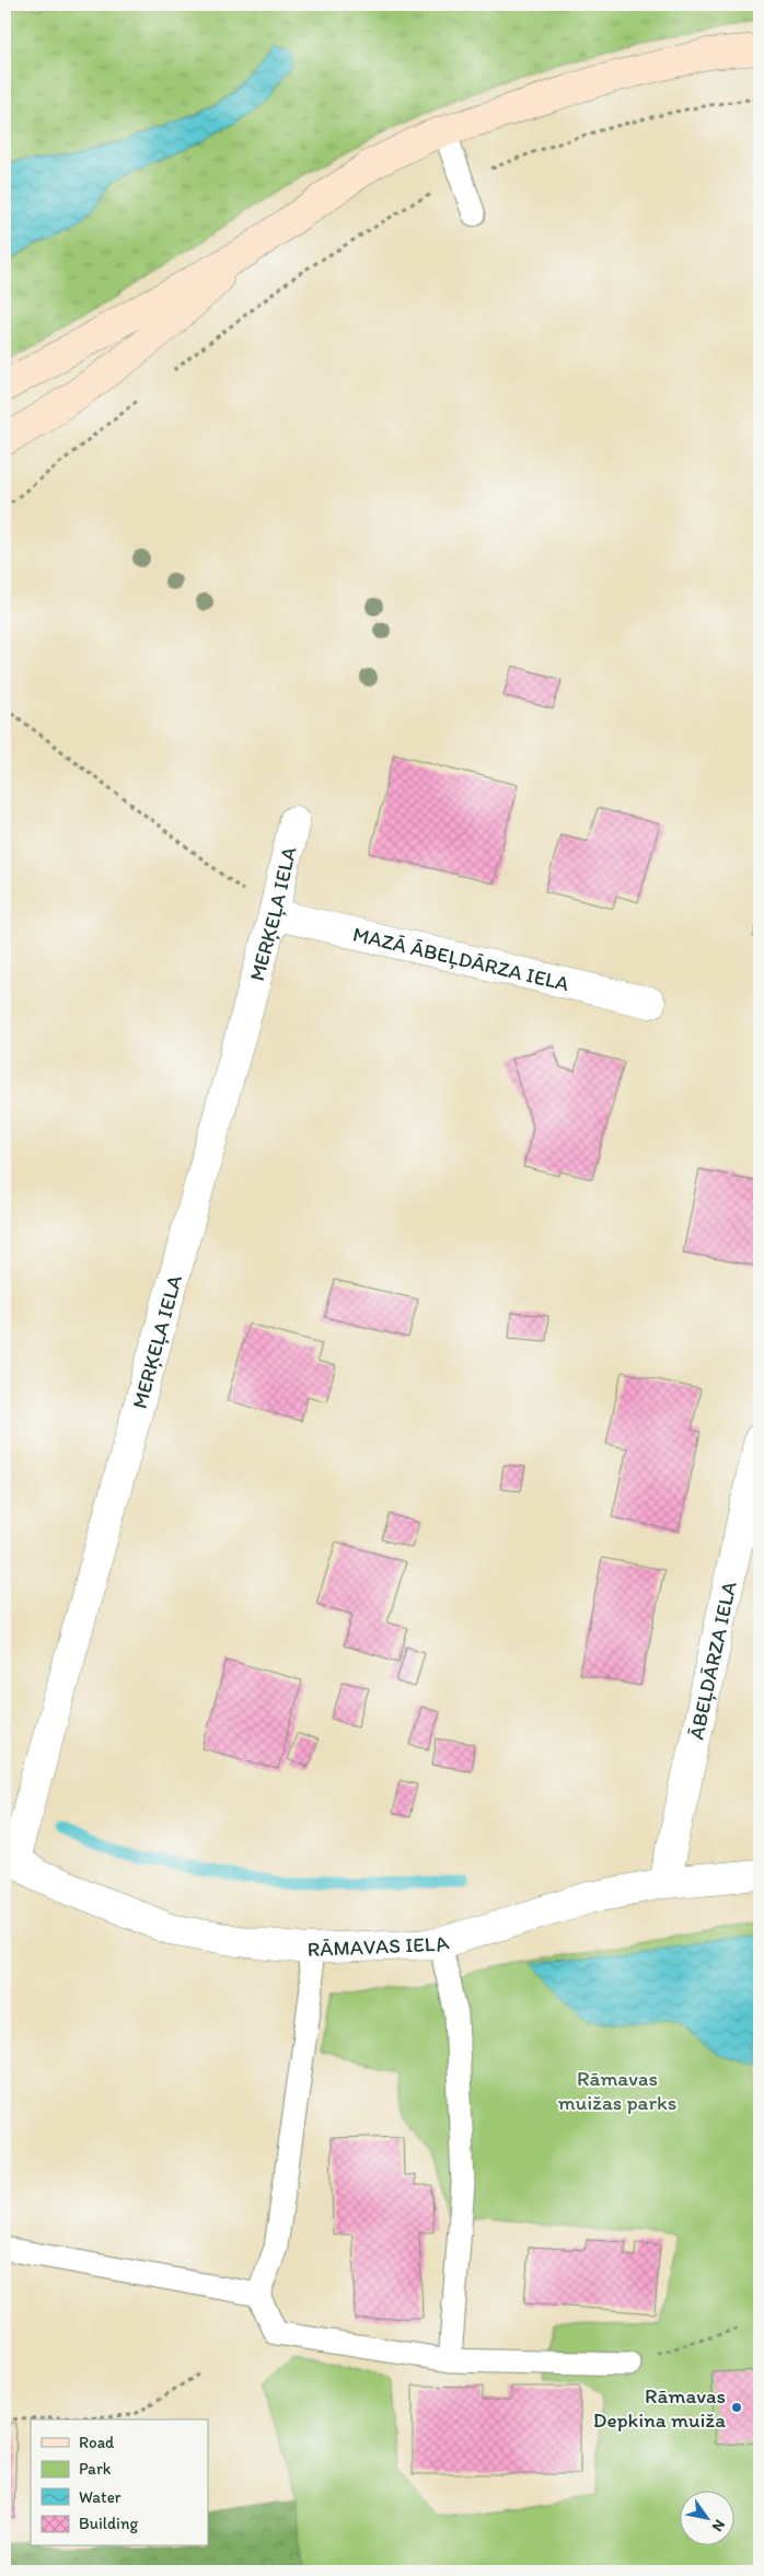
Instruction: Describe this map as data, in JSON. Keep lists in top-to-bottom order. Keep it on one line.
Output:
{"streets":{"street":["MERĶEĻA IELA","MAZĀ ĀBEĻDĀRZA IELA","ĀBEĻDĀRZA IELA","RĀMAVAS IELA"]},"crossings":[["MERĶEĻA IELA","MAZĀ ĀBEĻDĀRZA IELA"],["MERĶEĻA IELA","RĀMAVAS IELA"],["ĀBEĻDĀRZA IELA","RĀMAVAS IELA"]],"parks":["Rāmavas muižas parks"],"places":["Rāmavas Depkina muiža"],"legend":["Road","Park","Water","Building"],"north":"bottom right"}
